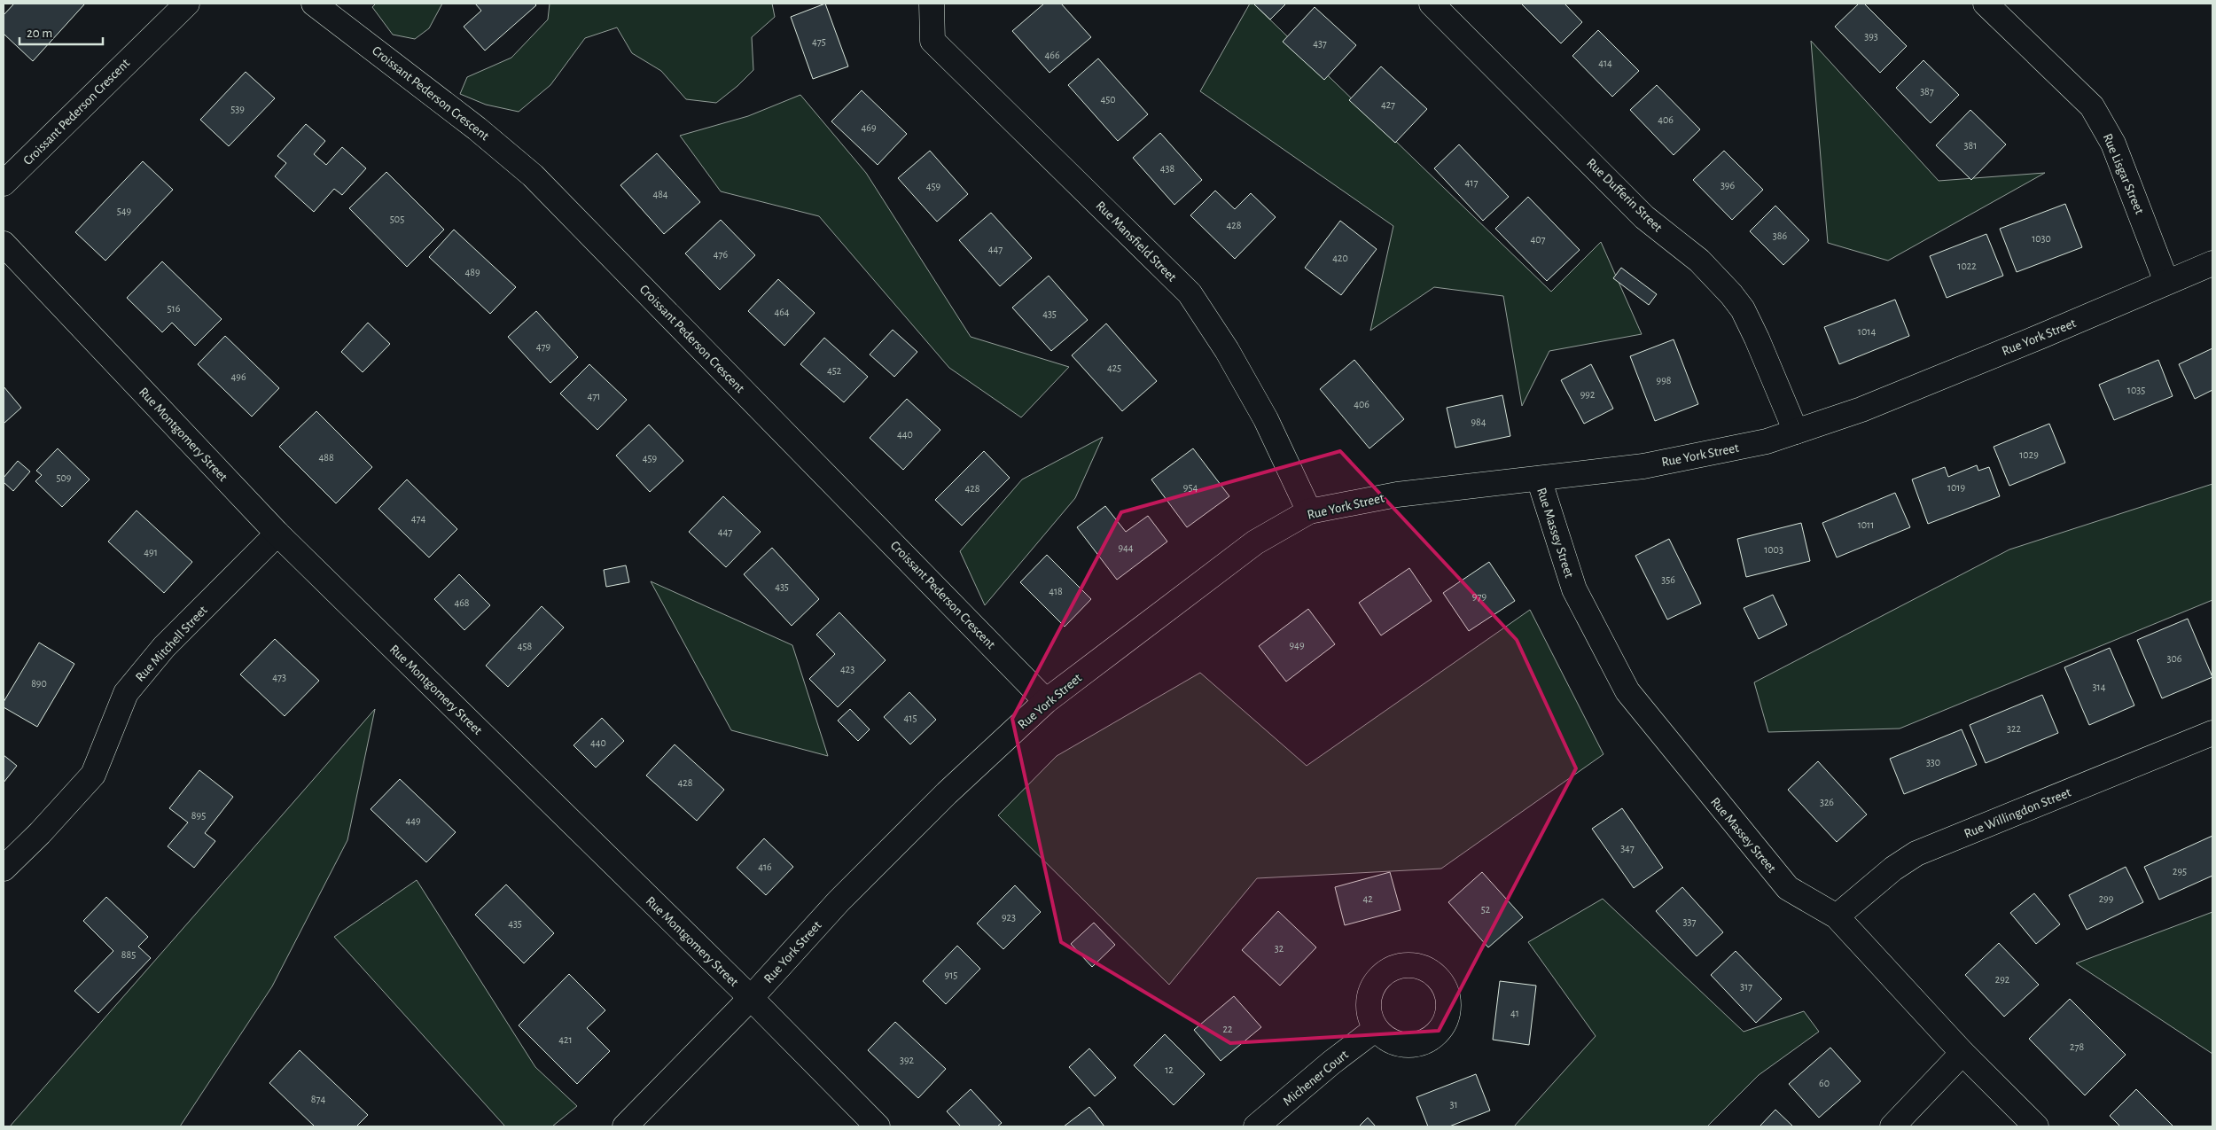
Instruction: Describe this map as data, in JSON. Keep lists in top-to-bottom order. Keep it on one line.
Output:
{"streets":{"street":["Croissant Pederson Crescent","Rue Lisgar Street","Rue Dufferin Street","Rue Mansfield Street","Rue York Street","Rue Montgomery Street","Rue Massey Street","Rue Mitchell Street","Rue Willingdon Street","Michener Court"]},"crossings":[["Croissant Pederson Crescent","Rue York Street"],["Rue Lisgar Street","Rue York Street"],["Rue Dufferin Street","Rue York Street"],["Rue Mansfield Street","Rue York Street"],["Rue York Street","Rue Montgomery Street"],["Rue York Street","Rue Massey Street"],["Rue Montgomery Street","Rue Mitchell Street"],["Rue Massey Street","Rue Willingdon Street"]],"house_numbers":["393","475","437","466","414","387","450","427","539","406","469","381","438","417","396","459","484","549","505","428","386","1030","407","447","476","420","1022","489","516","464","435","1014","479","425","452","496","998","1035","992","471","406","984","440","1029","488","459","509","954","1019","428","474","1011","447","944","1003","491","356","435","418","979","468","949","458","306","423","473","890","314","415","322","440","330","428","326","895","449","347","416","295","42","299","52","923","337","435","32","885","915","292","317","41","22","421","278","392","12","60","874","31"],"scale_bar":"20 m"}
